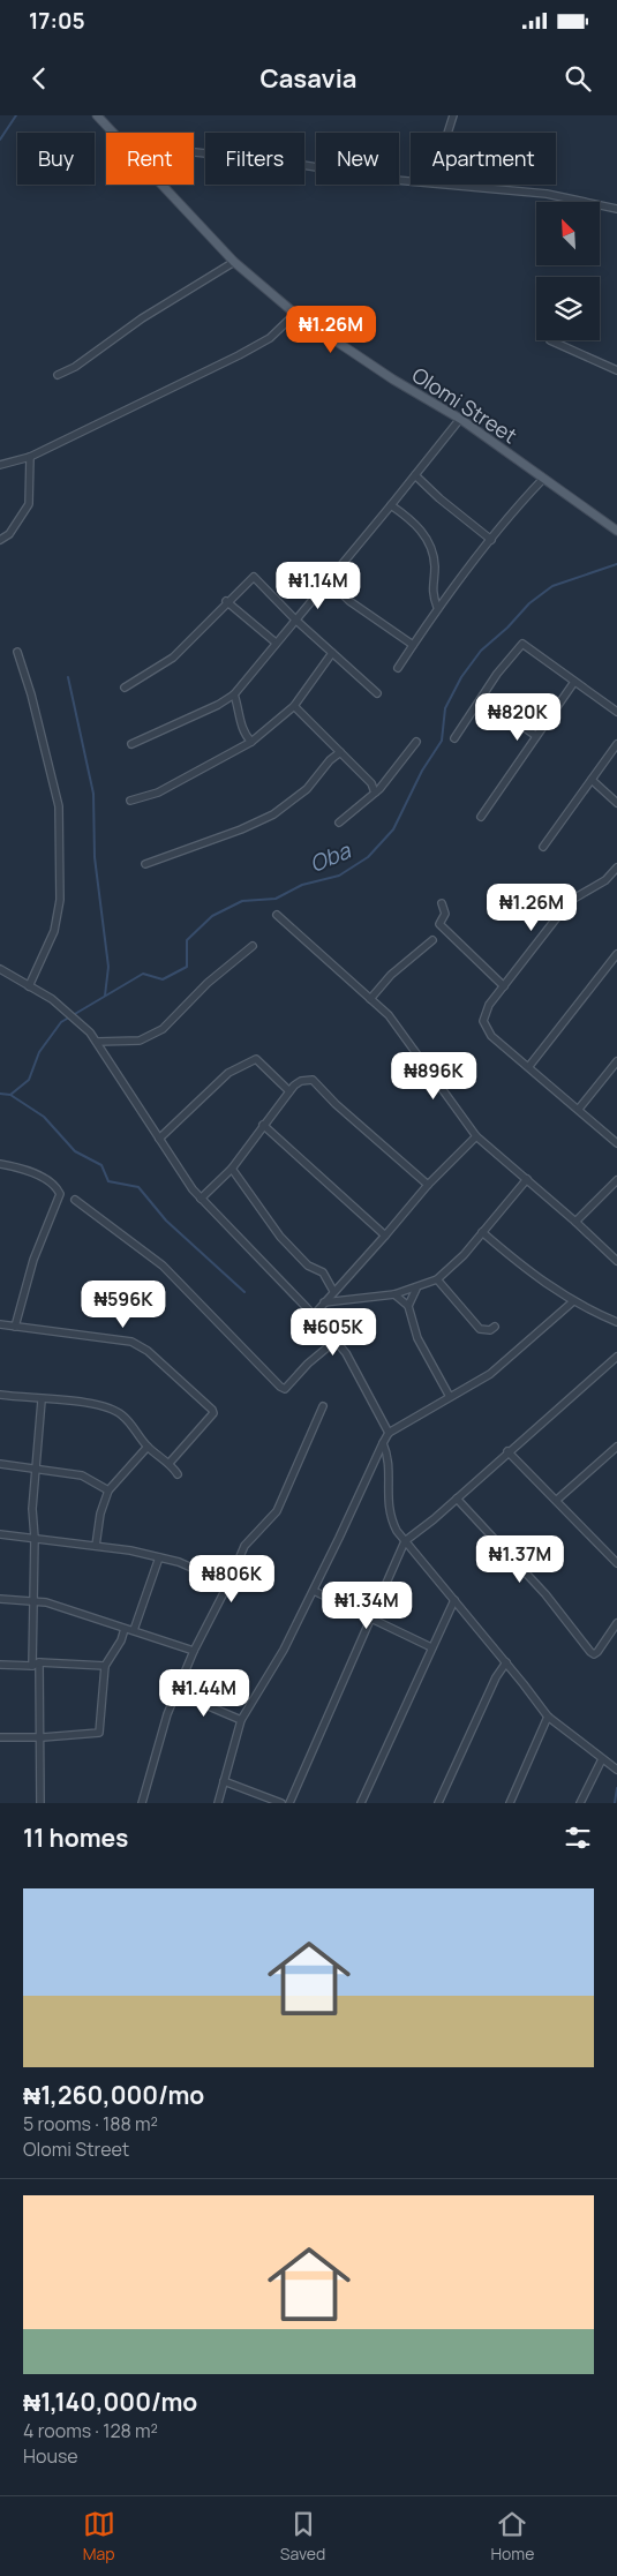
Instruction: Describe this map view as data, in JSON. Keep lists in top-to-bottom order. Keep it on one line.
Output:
{"streets":{"main road":["Olomi Street"]},"water":["Oba"],"north":"top left","page":{"status":"17:05","header":"Casavia","chip":["Buy","Rent","Filters","New","Apartment"],"price":["₦1.26M","₦1.14M","₦820K","₦1.26M","₦896K","₦596K","₦605K","₦1.37M","₦806K","₦1.34M","₦1.44M"],"heading":"11 homes","list":[{"name":"₦1,260,000/mo","note":"5 rooms · 188 m² · Olomi Street"},{"name":"₦1,140,000/mo","note":"4 rooms · 128 m² · House"}],"tabs":["Map","Saved","Home"]}}
